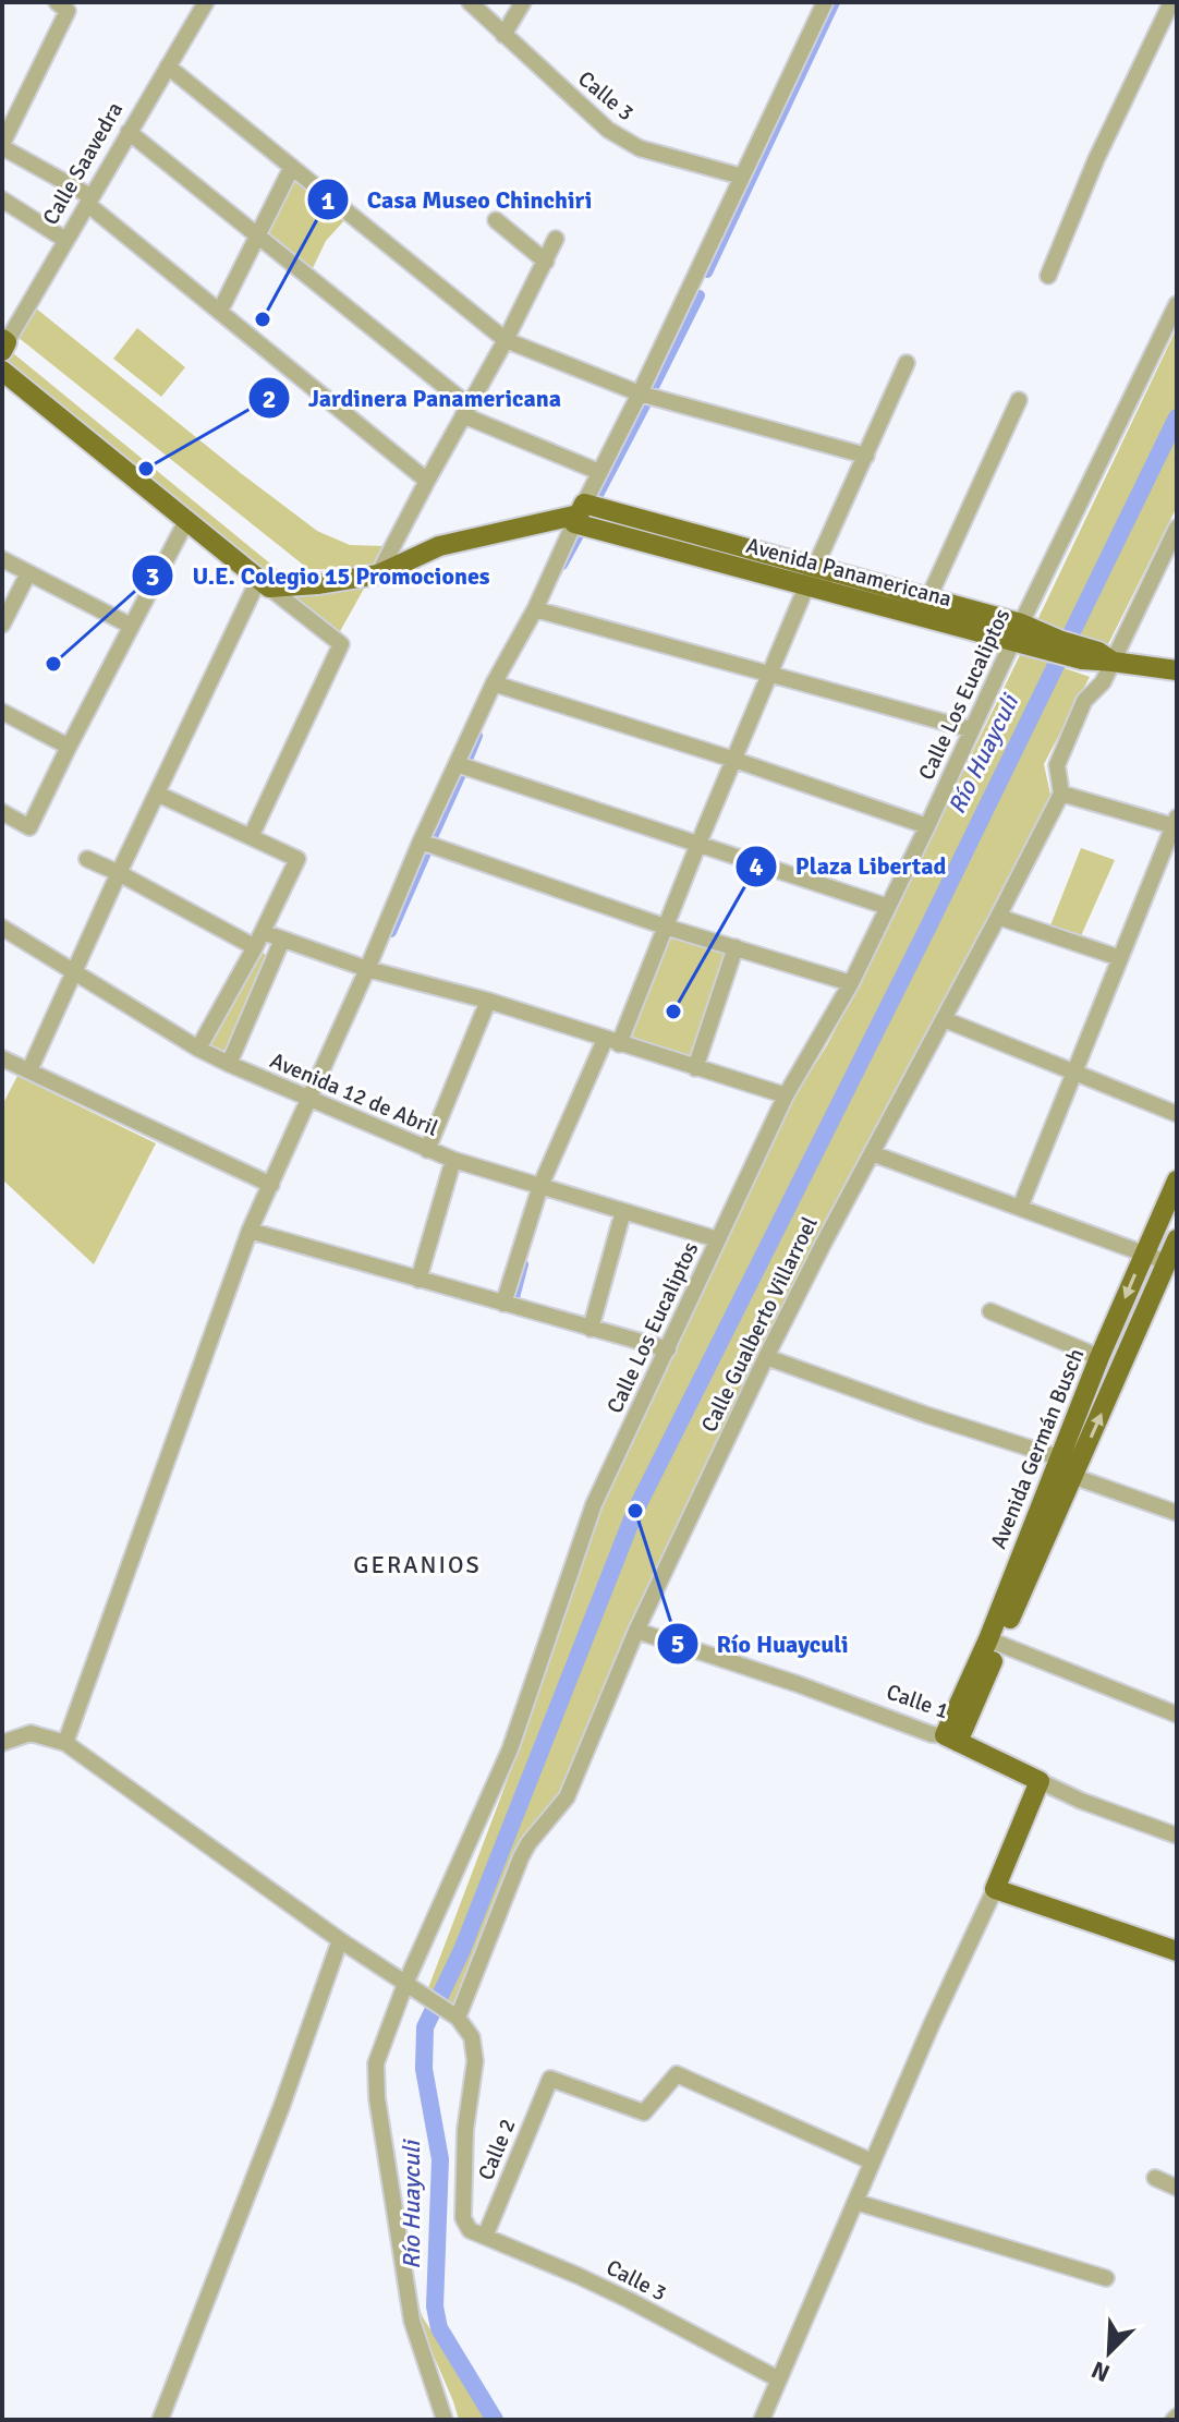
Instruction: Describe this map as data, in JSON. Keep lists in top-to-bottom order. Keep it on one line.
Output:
{"streets":{"main road":["Avenida Panamericana","Avenida Germán Busch","Calle 1"],"street":["Calle 3","Calle Saavedra","Calle Los Eucaliptos","Avenida 12 de Abril","Calle Gualberto Villarroel","Calle 2"]},"crossings":[["Calle 3","Calle 2"],["Avenida Panamericana","Calle Los Eucaliptos"],["Avenida Panamericana","Calle Gualberto Villarroel"],["Calle Los Eucaliptos","Avenida 12 de Abril"],["Calle Gualberto Villarroel","Calle 1"],["Avenida Germán Busch","Calle 1"]],"districts":["GERANIOS"],"water":["Río Huayculi"],"places":["Casa Museo Chinchiri","Jardinera Panamericana","U.E. Colegio 15 Promociones","Plaza Libertad","Río Huayculi"],"north":"bottom left"}
